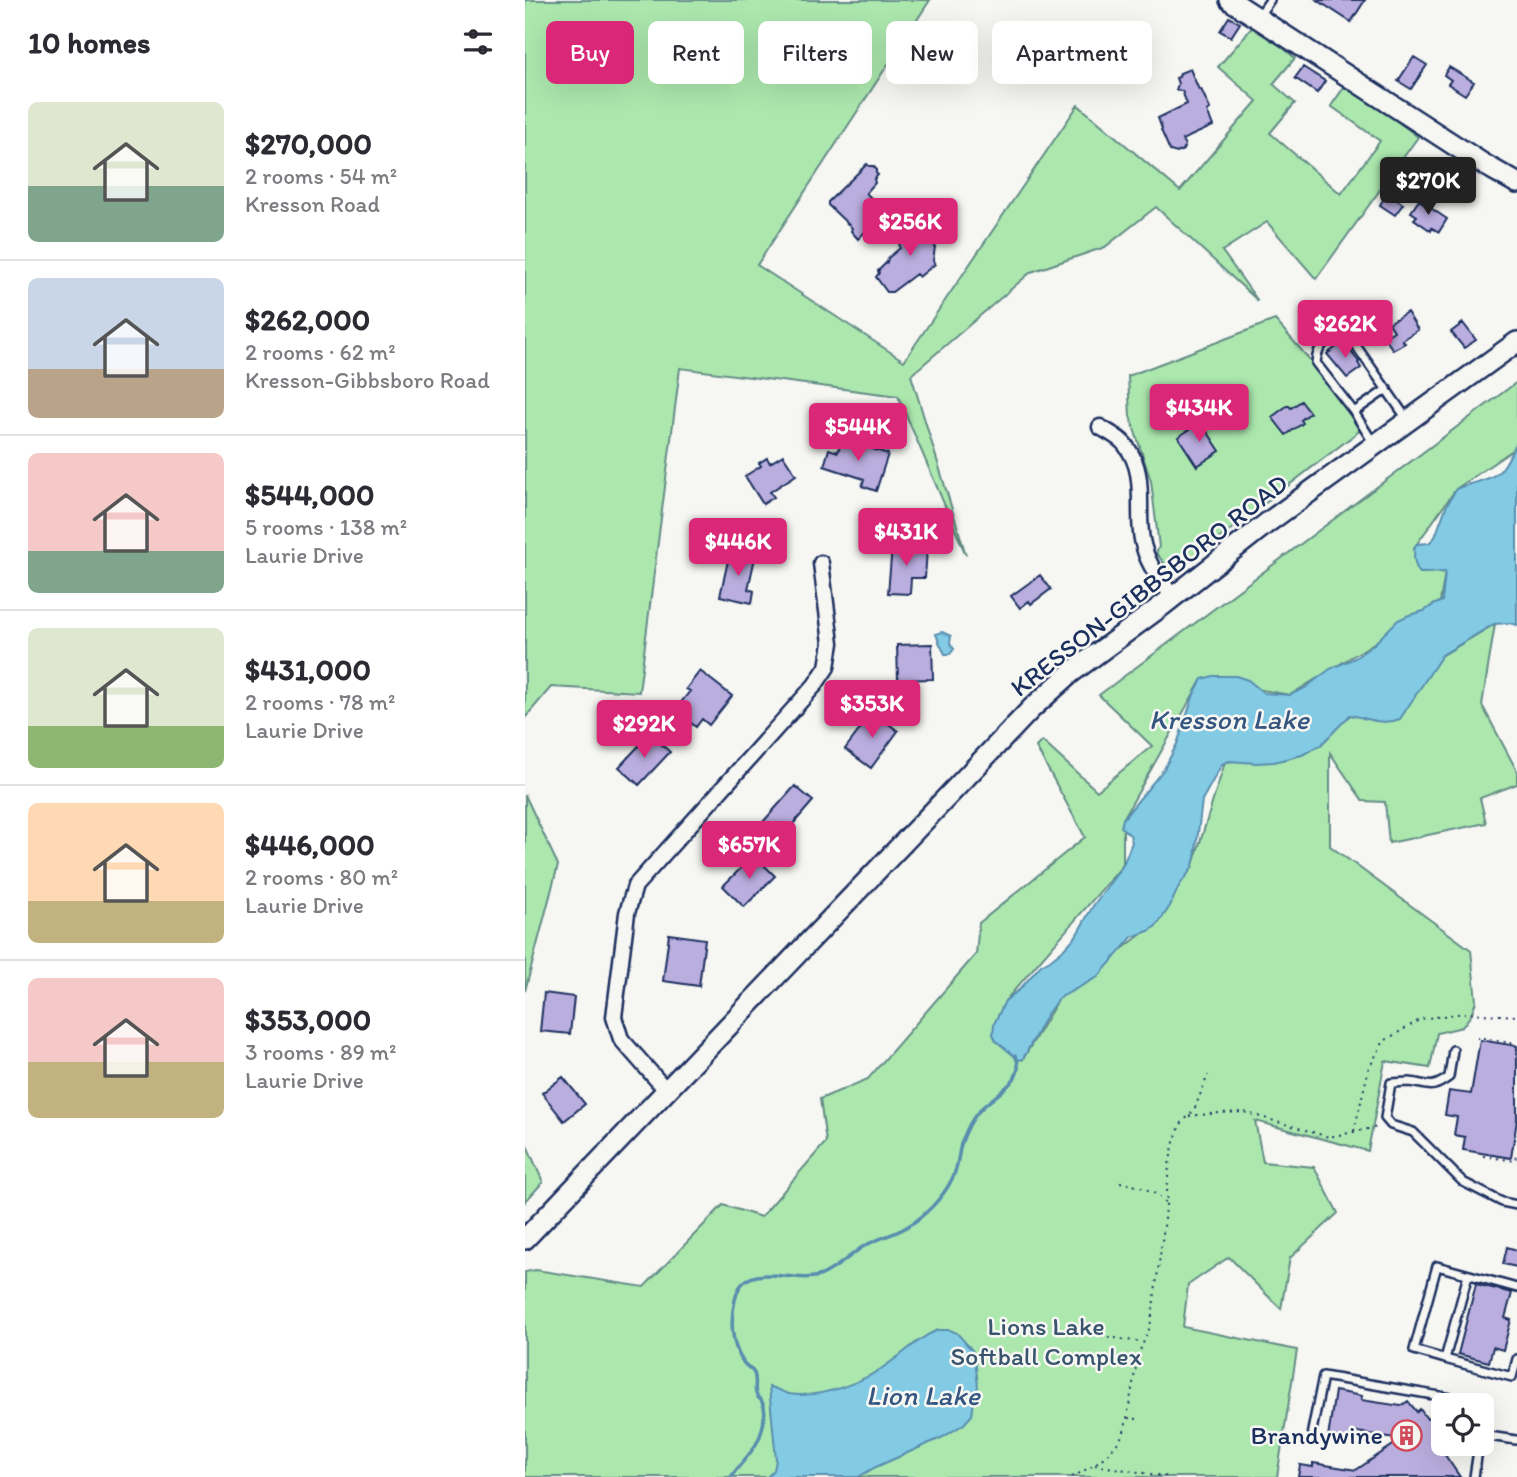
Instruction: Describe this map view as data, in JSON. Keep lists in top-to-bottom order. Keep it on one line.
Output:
{"streets":{"street":["KRESSON-GIBBSBORO ROAD"]},"water":["Kresson Lake","Lion Lake"],"parks":["Lions Lake Softball Complex"],"places":{"building":["Brandywine"]},"page":{"heading":"10 homes","chip":["Buy","Rent","Filters","New","Apartment"],"list":[{"name":"$270,000","note":"2 rooms · 54 m² · Kresson Road"},{"name":"$262,000","note":"2 rooms · 62 m² · Kresson-Gibbsboro Road"},{"name":"$544,000","note":"5 rooms · 138 m² · Laurie Drive"},{"name":"$431,000","note":"2 rooms · 78 m² · Laurie Drive"},{"name":"$446,000","note":"2 rooms · 80 m² · Laurie Drive"},{"name":"$353,000","note":"3 rooms · 89 m² · Laurie Drive"}],"price":["$270K","$256K","$262K","$434K","$544K","$431K","$446K","$353K","$292K","$657K"]}}
